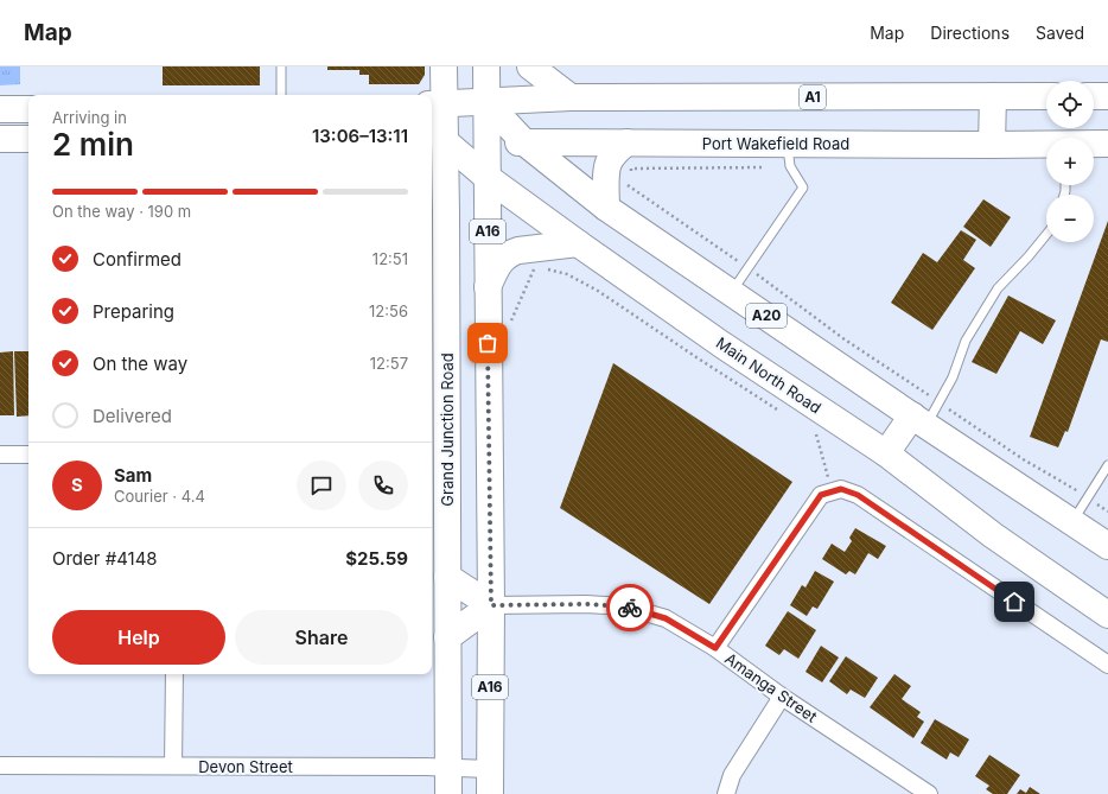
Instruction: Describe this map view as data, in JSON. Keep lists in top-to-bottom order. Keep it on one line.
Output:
{"streets":{"highway":["A1","Port Wakefield Road","A16","A20","Main North Road","Grand Junction Road"],"street":["Amanga Street","Devon Street"]},"crossings":[["A1","A16"],["A1","A20"],["A1","Grand Junction Road"],["Port Wakefield Road","A16"],["Port Wakefield Road","A20"],["Port Wakefield Road","Main North Road"],["Port Wakefield Road","Grand Junction Road"],["A16","A20"],["A16","Main North Road"],["A16","Amanga Street"],["A16","Devon Street"],["Main North Road","Grand Junction Road"],["Grand Junction Road","Devon Street"]],"page":{"header":"Map","nav":["Map","Directions","Saved"],"map_buttons":["+","−"],"heading":["2 min","Arriving in","13:06–13:11"],"panel":["Sam","Courier · 4.4","Order #4148","$25.59"],"bar":"On the way · 190 m","list":[["Confirmed","12:51"],["Preparing","12:56"],["On the way","12:57"],"Delivered"],"round":"S","buttons":["Help","Share"]}}
